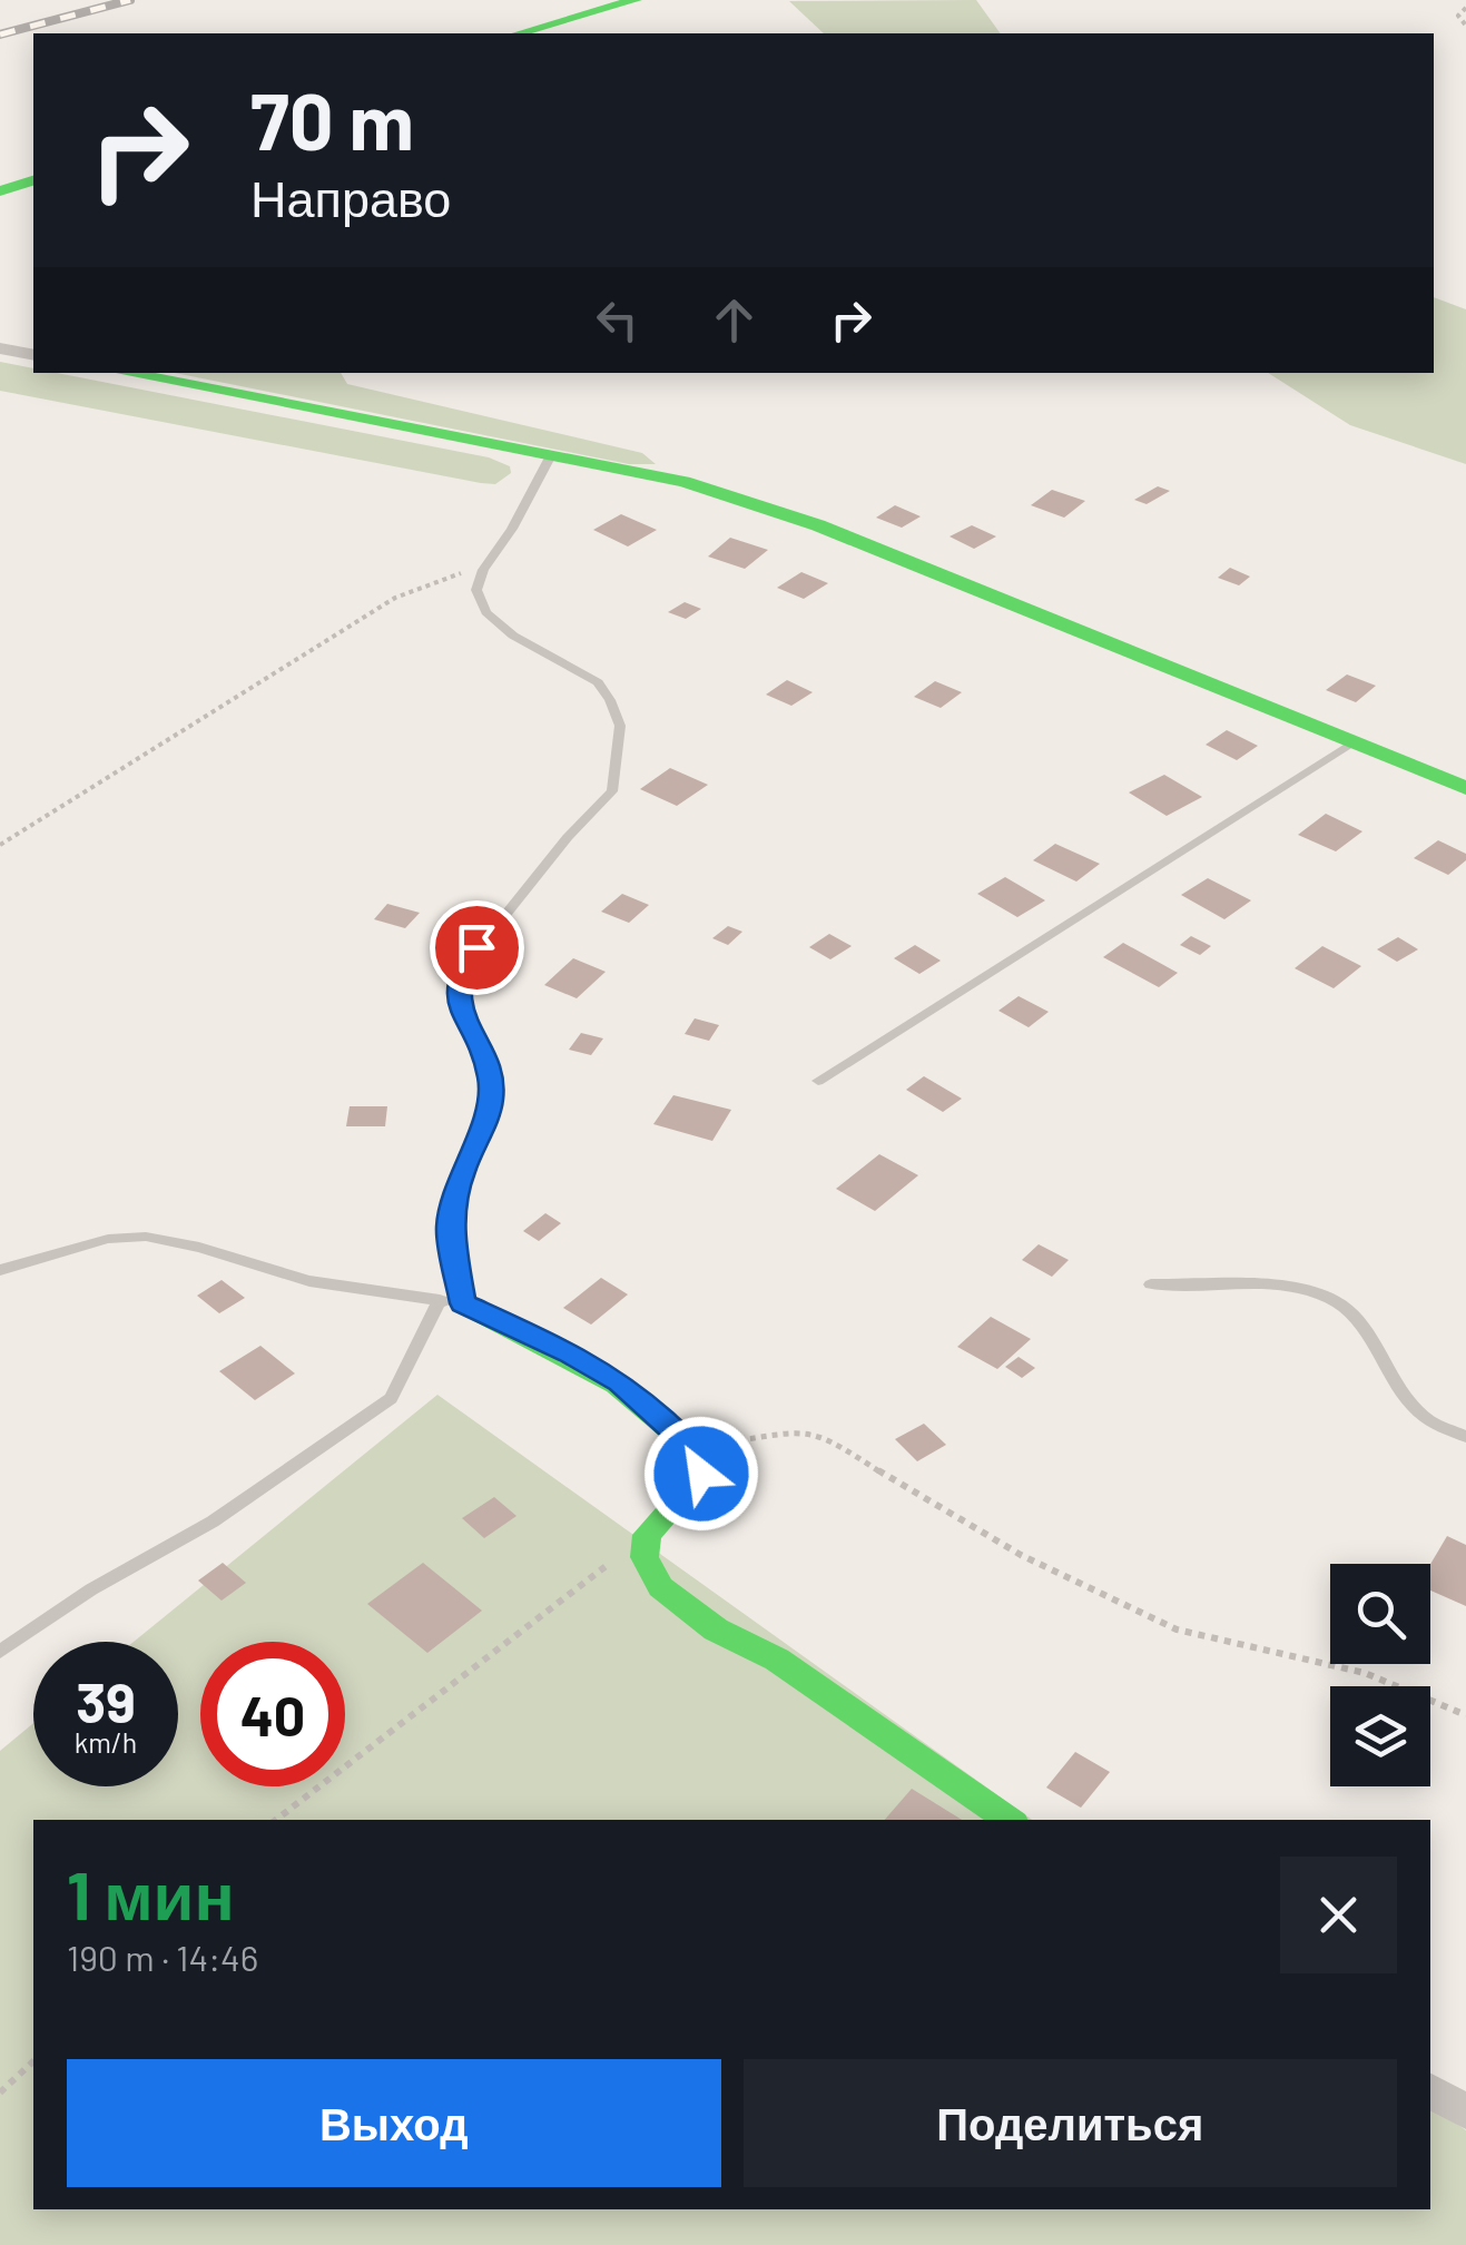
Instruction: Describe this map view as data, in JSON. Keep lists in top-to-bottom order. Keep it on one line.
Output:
{"page":{"turn":["70 m","Направо"],"speed":"39 km/h","limit":"40","heading":["1 мин","190 m · 14:46"],"buttons":["Выход","Поделиться"]}}
